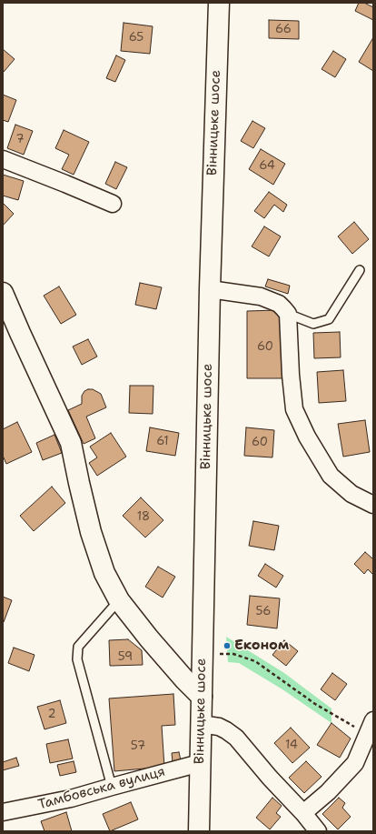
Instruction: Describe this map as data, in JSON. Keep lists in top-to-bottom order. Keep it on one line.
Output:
{"streets":{"main road":["Вінницьке шосе"],"street":["Тамбовська вулиця"]},"crossings":[["Вінницьке шосе","Тамбовська вулиця"]],"places":["Економ"],"house_numbers":["66","65","7","64","60","61","60","18","56","59","2","14","57"]}
